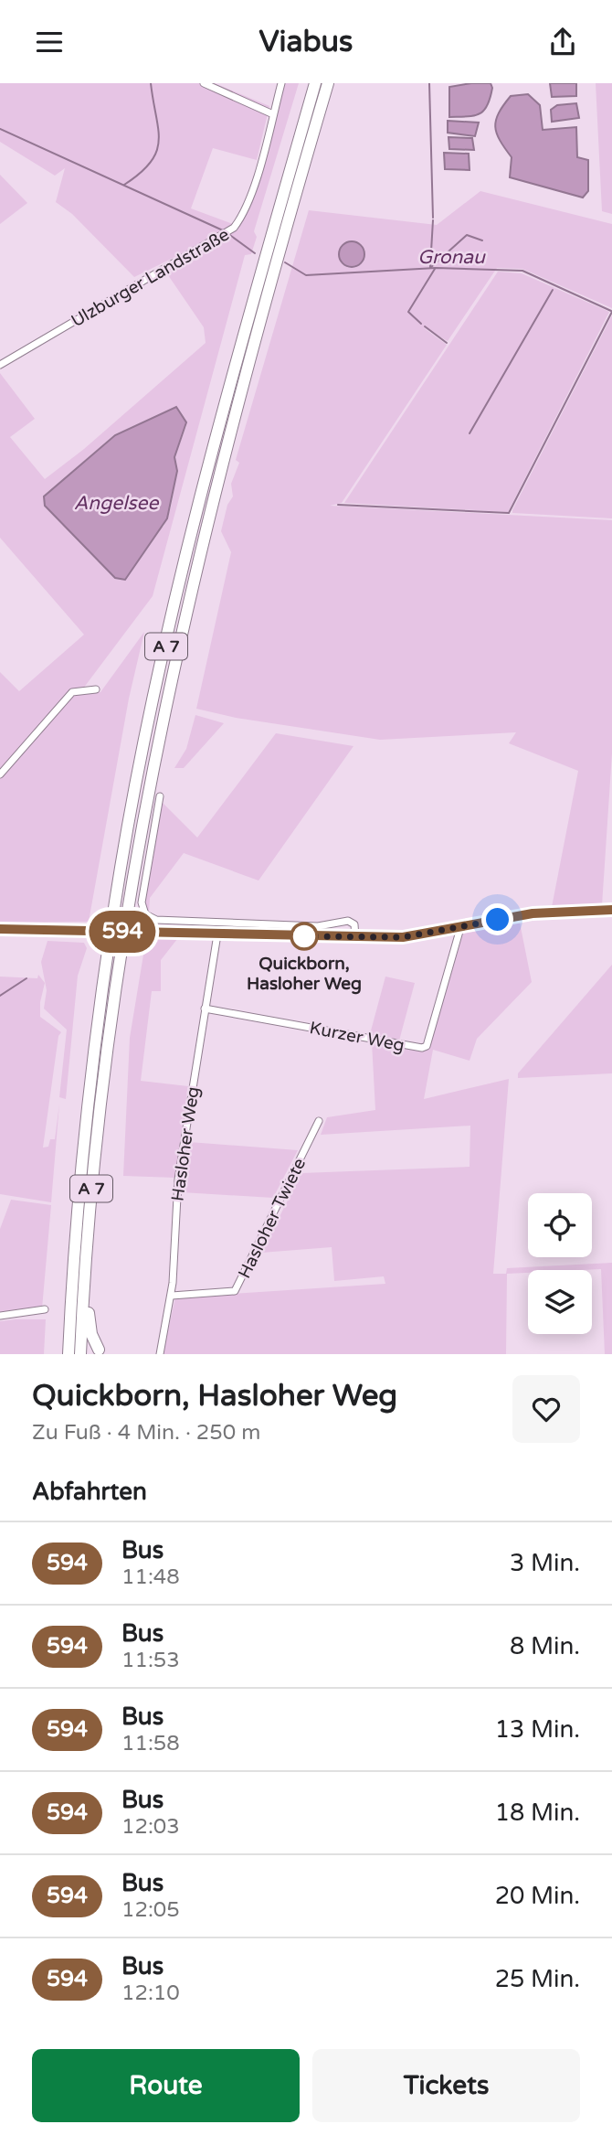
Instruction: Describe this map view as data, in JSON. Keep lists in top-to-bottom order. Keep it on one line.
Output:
{"streets":{"highway":["A 7"],"street":["Ulzburger Landstraße","Kurzer Weg","Hasloher Weg","Hasloher Twiete"]},"crossings":[["Kurzer Weg","Hasloher Weg"],["Hasloher Weg","Hasloher Twiete"]],"water":["Gronau","Angelsee"],"places":["Quickborn, Hasloher Weg"],"lines":["bus line 594"],"page":{"header":"Viabus","on_map":"594","heading":[["Quickborn, Hasloher Weg","Zu Fuß · 4 Min. · 250 m"],"Abfahrten"],"list":[{"mark":"594","name":"Bus","note":"11:48","value":"3 Min."},{"mark":"594","name":"Bus","note":"11:53","value":"8 Min."},{"mark":"594","name":"Bus","note":"11:58","value":"13 Min."},{"mark":"594","name":"Bus","note":"12:03","value":"18 Min."},{"mark":"594","name":"Bus","note":"12:05","value":"20 Min."},{"mark":"594","name":"Bus","note":"12:10","value":"25 Min."}],"buttons":["Route","Tickets"]}}
